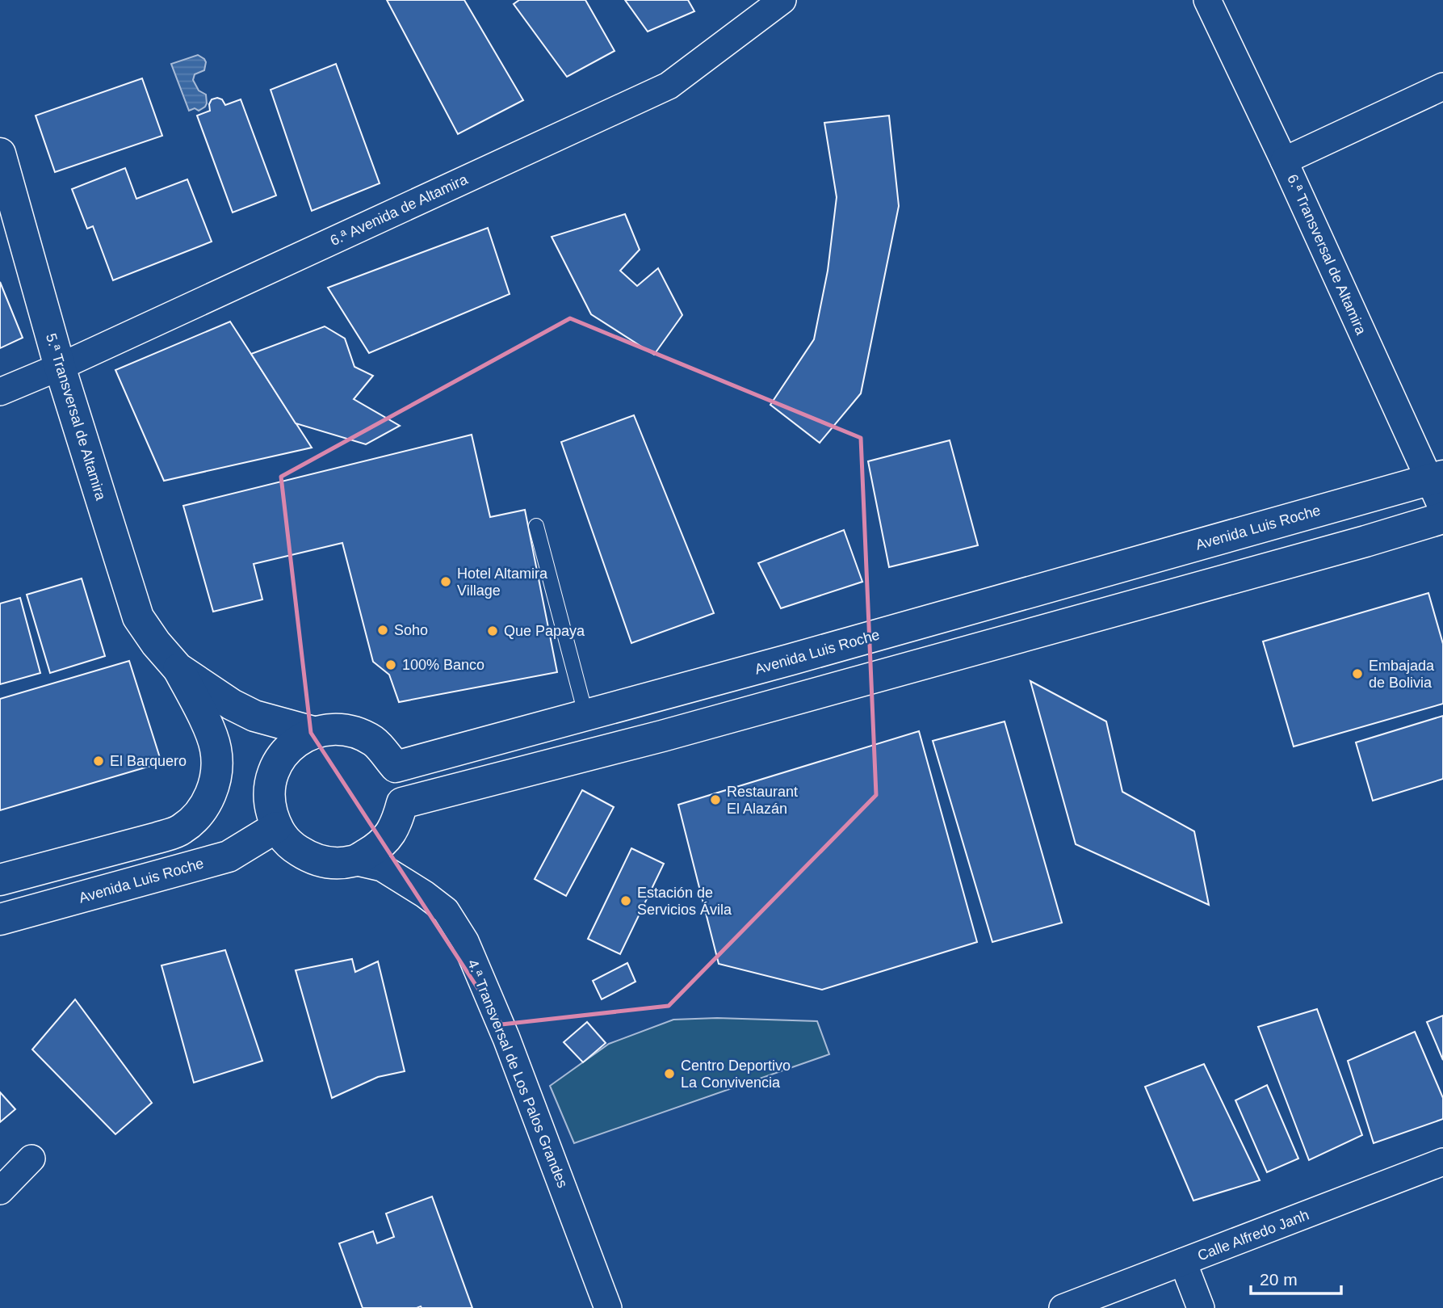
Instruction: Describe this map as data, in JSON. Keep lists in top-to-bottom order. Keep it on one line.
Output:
{"streets":{"main road":["5.ª Transversal de Altamira","Avenida Luis Roche"],"street":["6.ª Avenida de Altamira","6.ª Transversal de Altamira","4.ª Transversal de Los Palos Grandes","Calle Alfredo Janh"]},"crossings":[["6.ª Avenida de Altamira","5.ª Transversal de Altamira"],["6.ª Transversal de Altamira","Avenida Luis Roche"],["5.ª Transversal de Altamira","Avenida Luis Roche"],["Avenida Luis Roche","4.ª Transversal de Los Palos Grandes"]],"places":["Hotel Altamira Village","Soho","Que Papaya","100% Banco","Embajada de Bolivia","El Barquero","Restaurant El Alazán","Estación de Servicios Ávila","Centro Deportivo La Convivencia"],"scale_bar":"20 m"}
